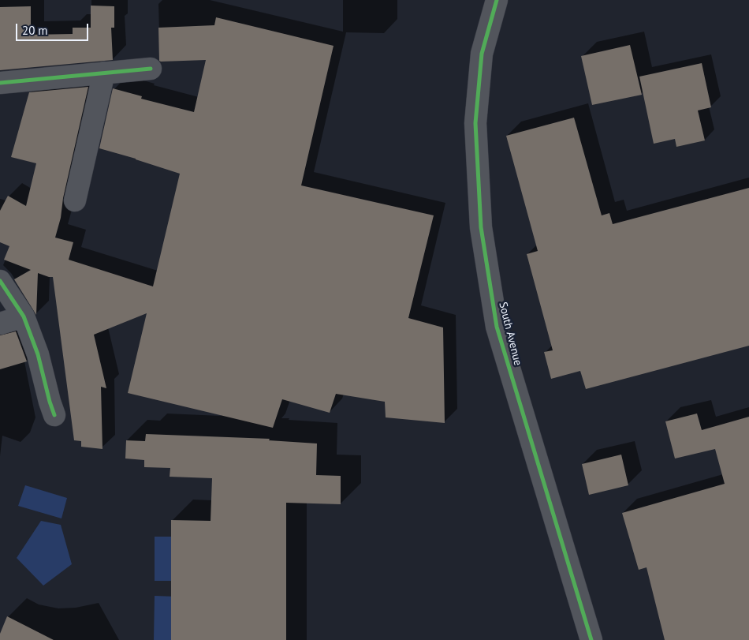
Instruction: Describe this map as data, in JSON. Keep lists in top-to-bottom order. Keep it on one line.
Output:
{"streets":{"street":["South Avenue"]},"scale_bar":"20 m"}
